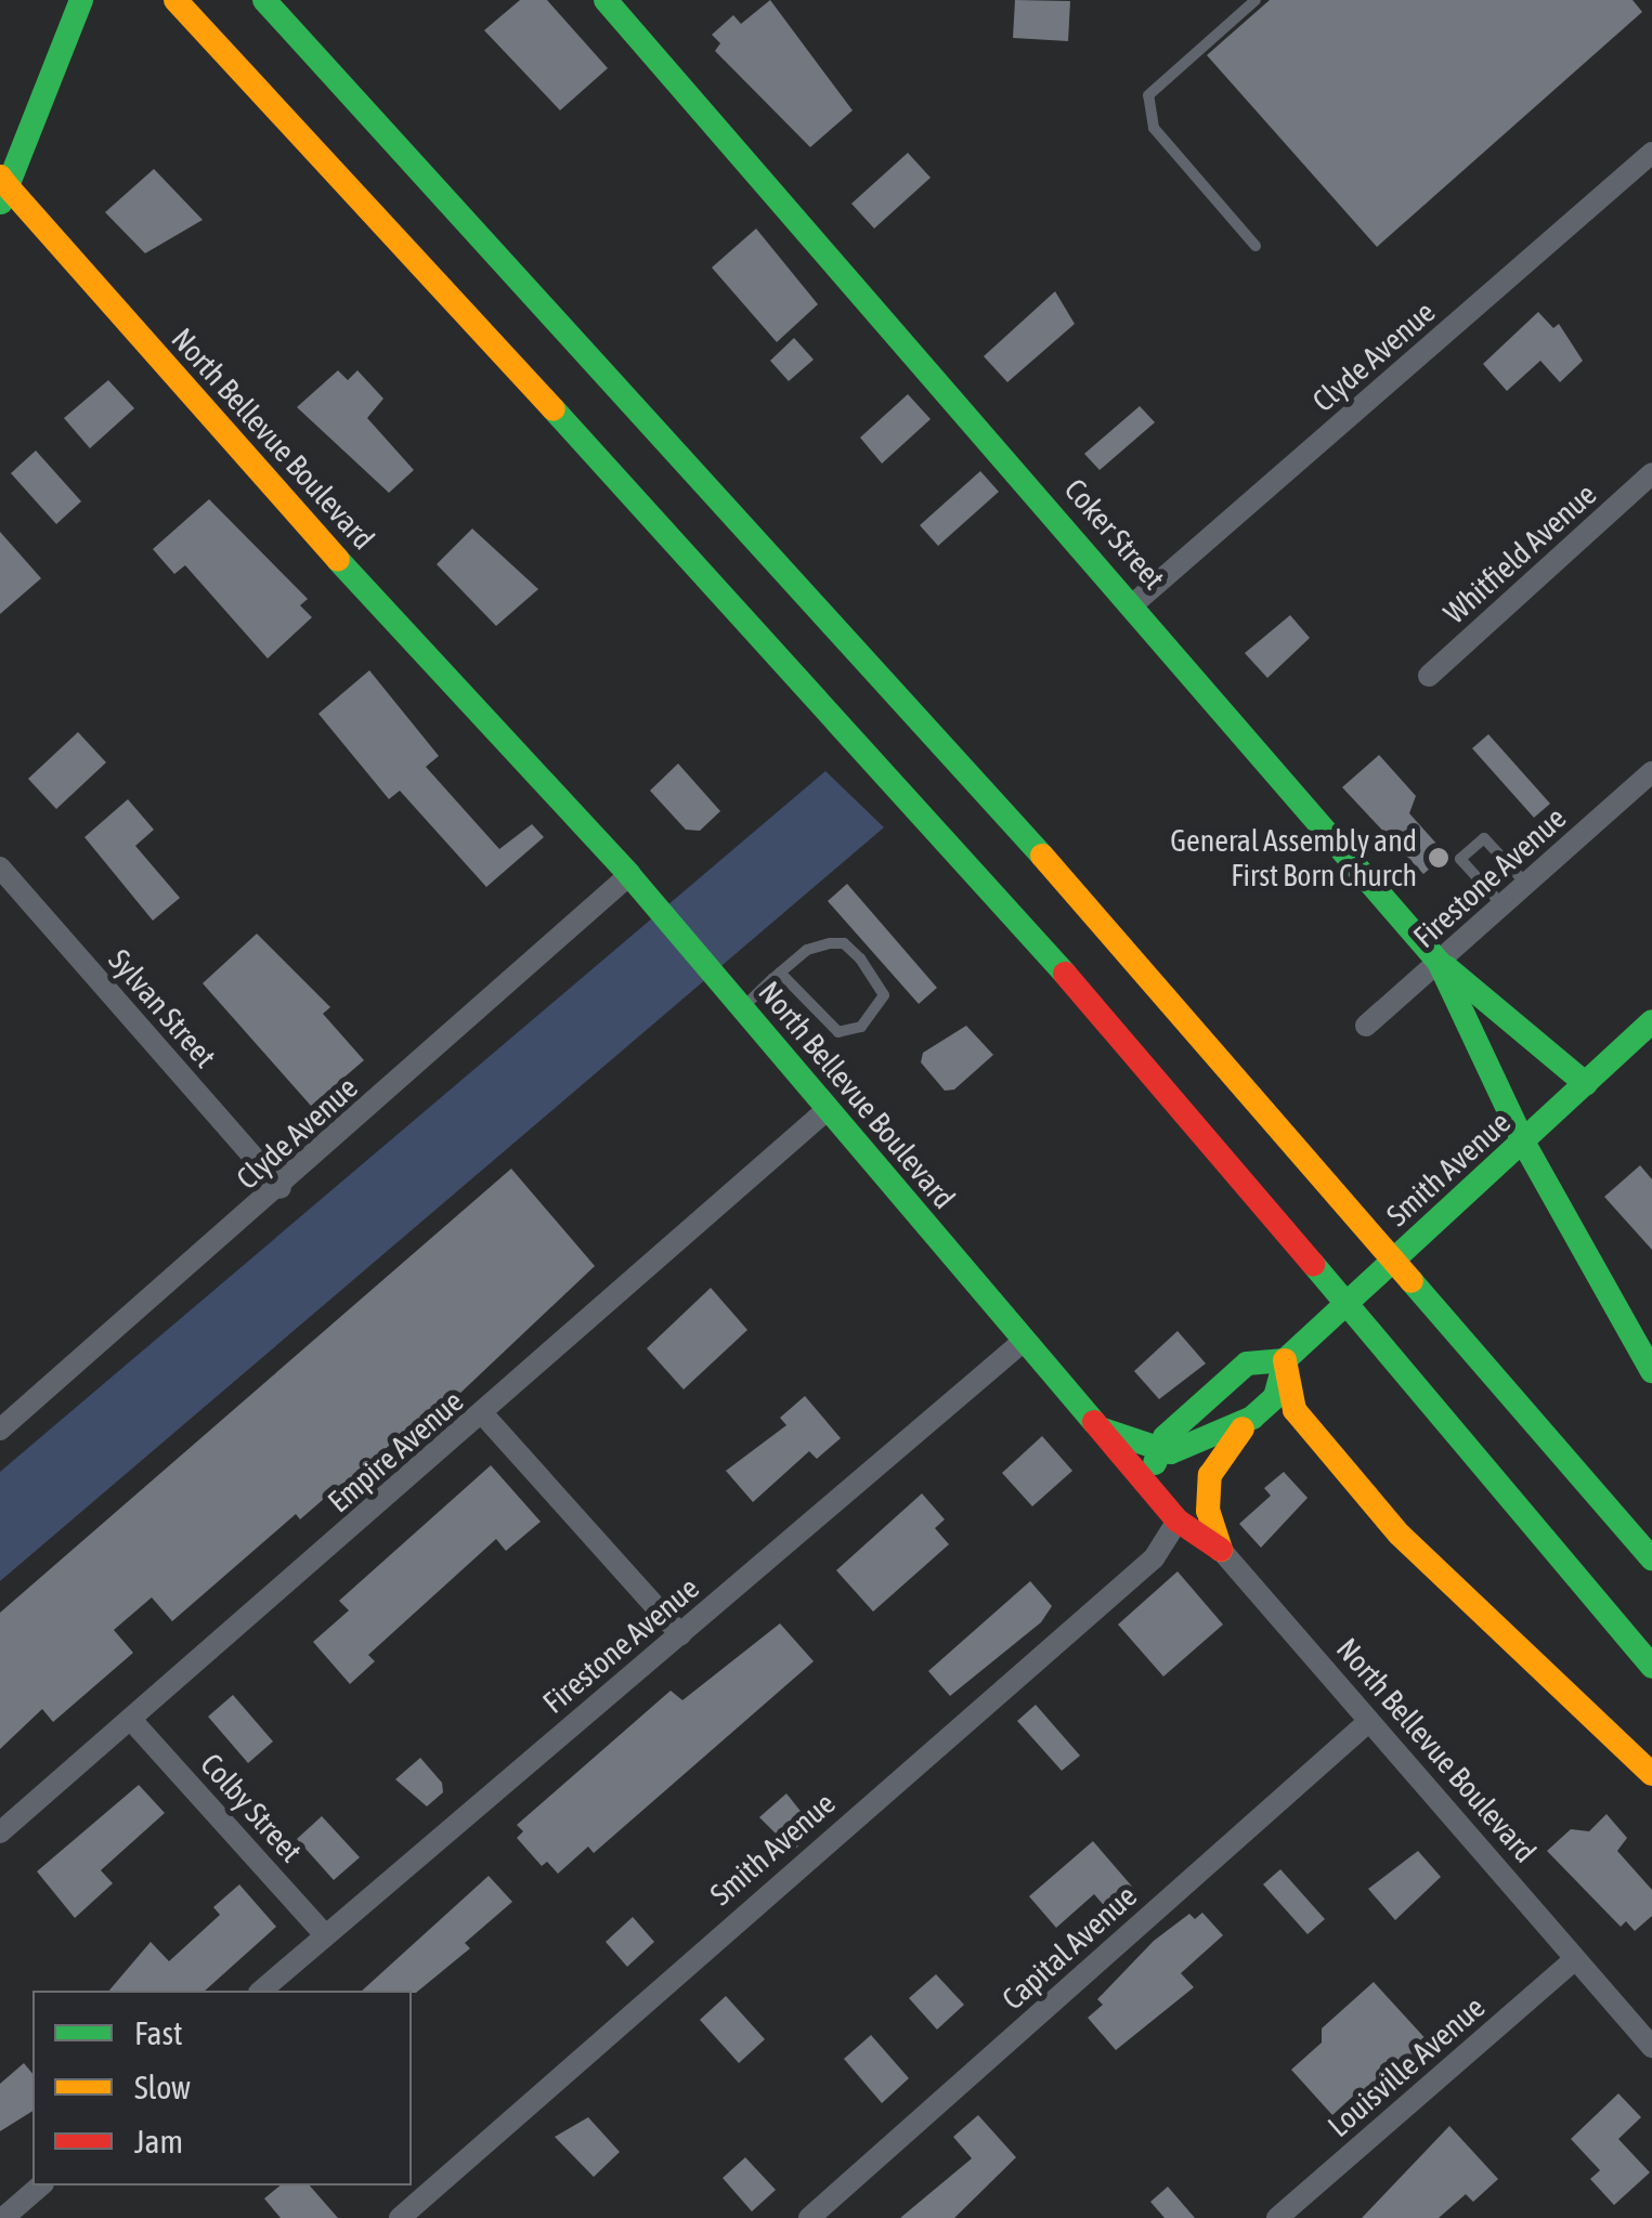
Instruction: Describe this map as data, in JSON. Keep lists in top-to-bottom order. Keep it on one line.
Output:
{"streets":{"main road":["North Bellevue Boulevard","Coker Street","Smith Avenue"],"street":["Clyde Avenue","Whitfield Avenue","Firestone Avenue","Sylvan Street","Empire Avenue","Colby Street","Capital Avenue","Louisville Avenue"]},"crossings":[["Clyde Avenue","North Bellevue Boulevard"],["Clyde Avenue","Coker Street"],["Clyde Avenue","Sylvan Street"],["North Bellevue Boulevard","Firestone Avenue"],["North Bellevue Boulevard","Smith Avenue"],["North Bellevue Boulevard","Empire Avenue"],["North Bellevue Boulevard","Capital Avenue"],["North Bellevue Boulevard","Louisville Avenue"],["Coker Street","Firestone Avenue"],["Coker Street","Smith Avenue"],["Firestone Avenue","Colby Street"],["Empire Avenue","Colby Street"]],"places":["General Assembly and First Born Church"],"legend":["Fast","Slow","Jam"]}
